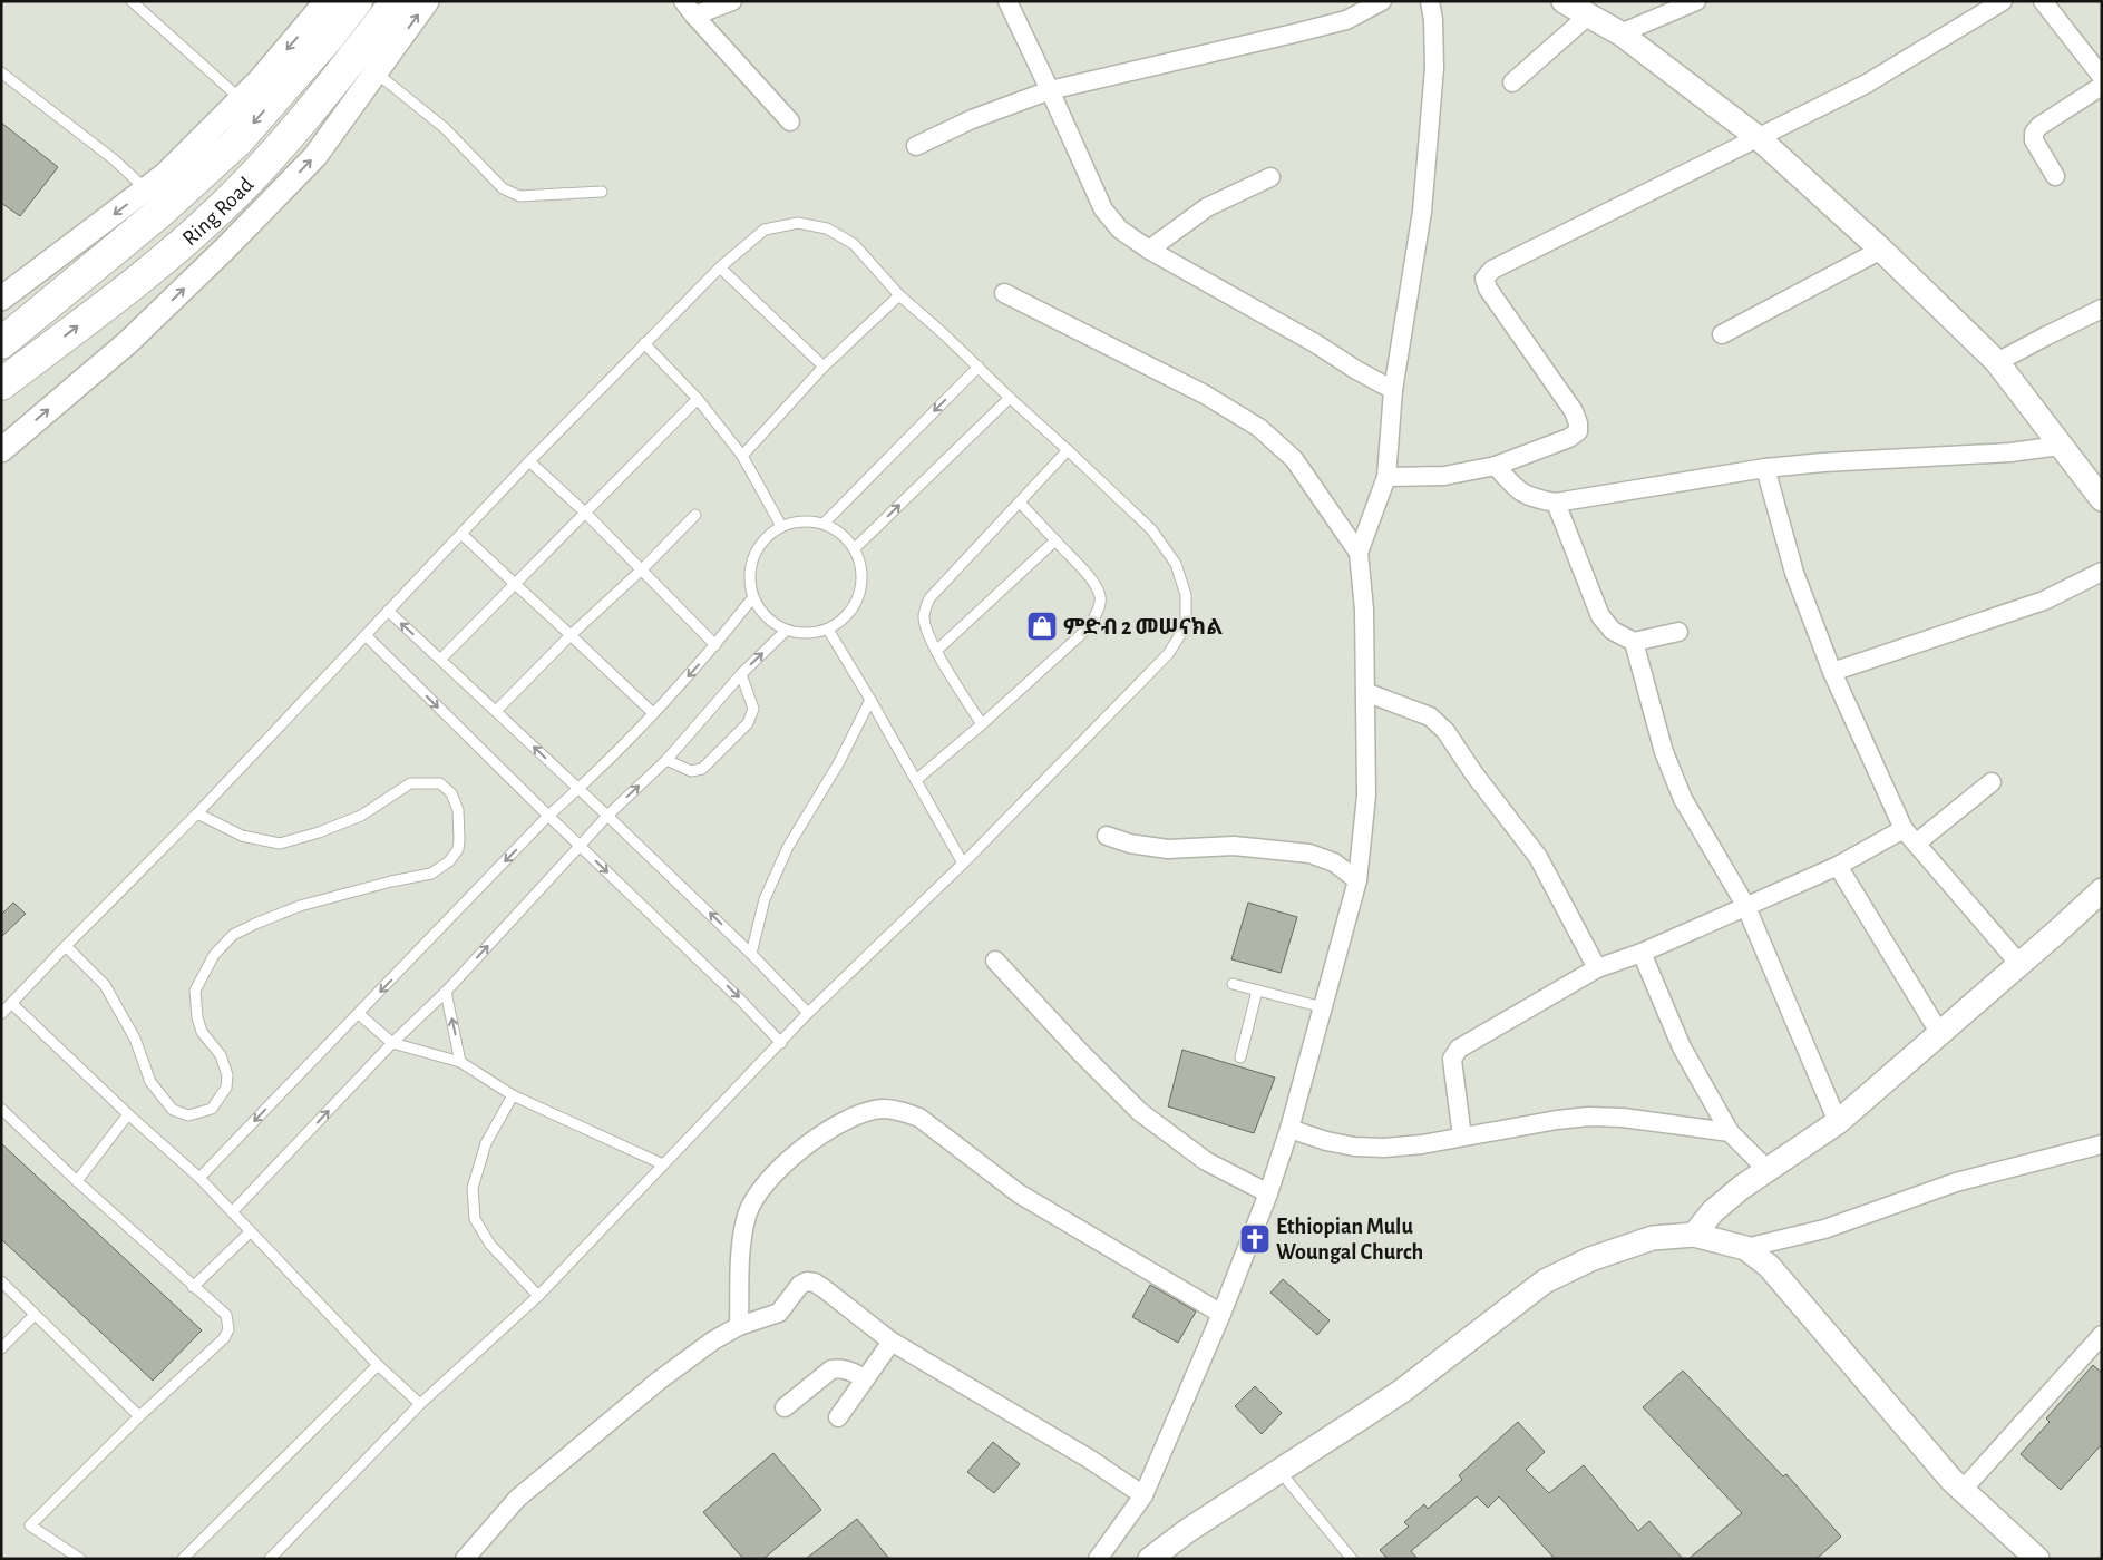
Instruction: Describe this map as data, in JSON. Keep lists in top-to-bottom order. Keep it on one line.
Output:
{"streets":{"highway":["Ring Road"]},"places":{"shop":["ምድብ 2 መሠናክል"],"church":["Ethiopian Mulu Woungal Church"]}}
